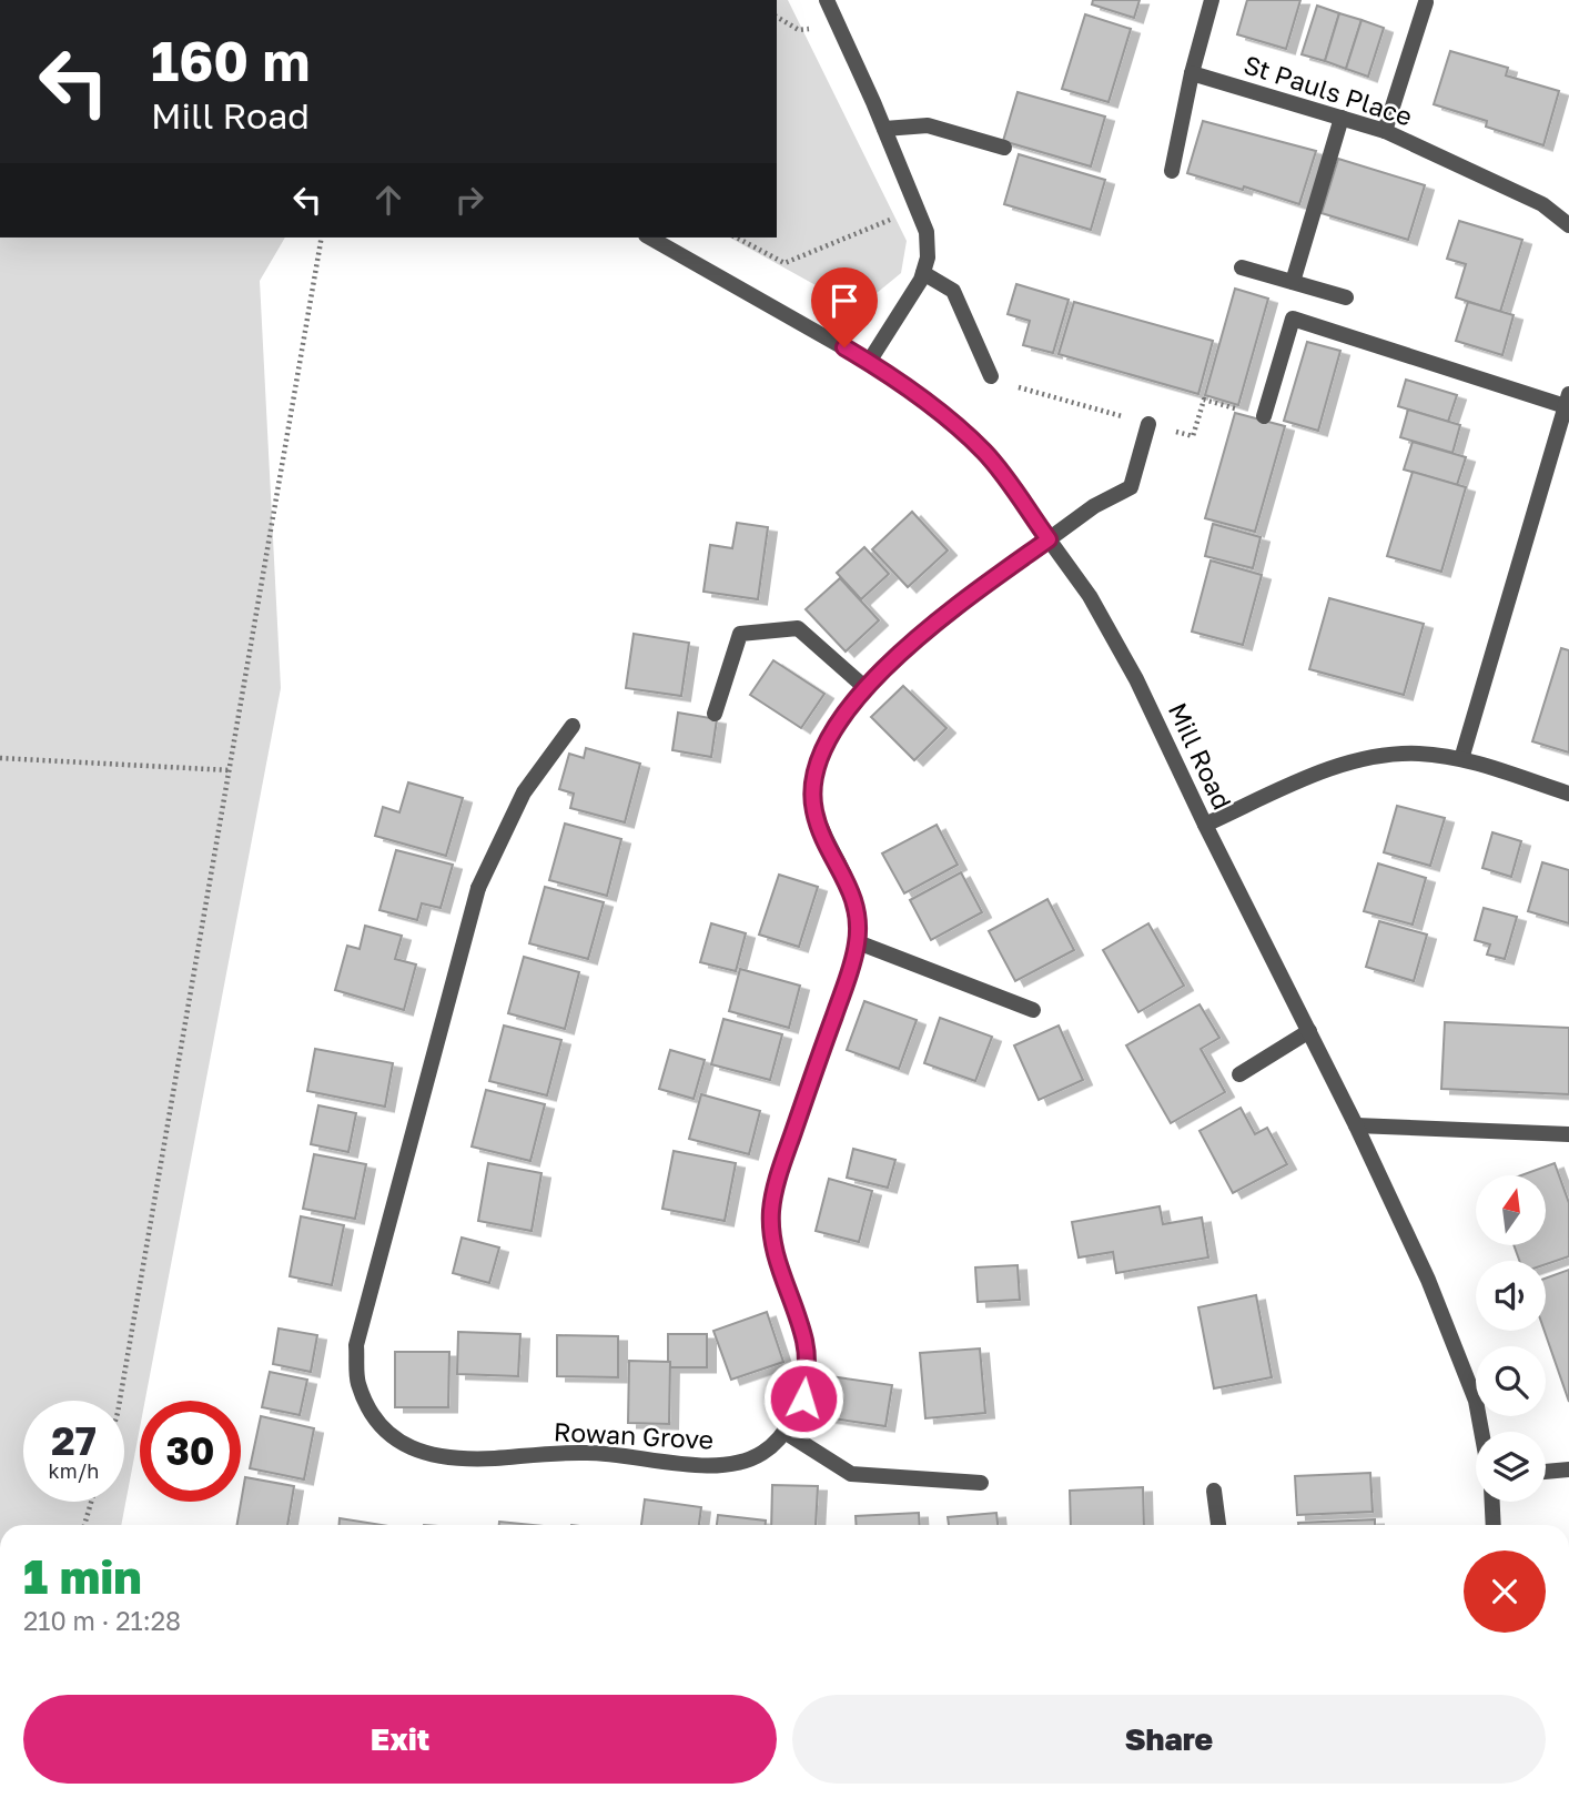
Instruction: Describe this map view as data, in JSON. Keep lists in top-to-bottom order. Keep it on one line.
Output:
{"streets":{"street":["St Pauls Place","Mill Road","Rowan Grove"]},"crossings":[["Mill Road","Rowan Grove"]],"north":"top","page":{"turn":["160 m","Mill Road"],"speed":"27 km/h","limit":"30","heading":["1 min","210 m · 21:28"],"buttons":["Exit","Share"]}}
